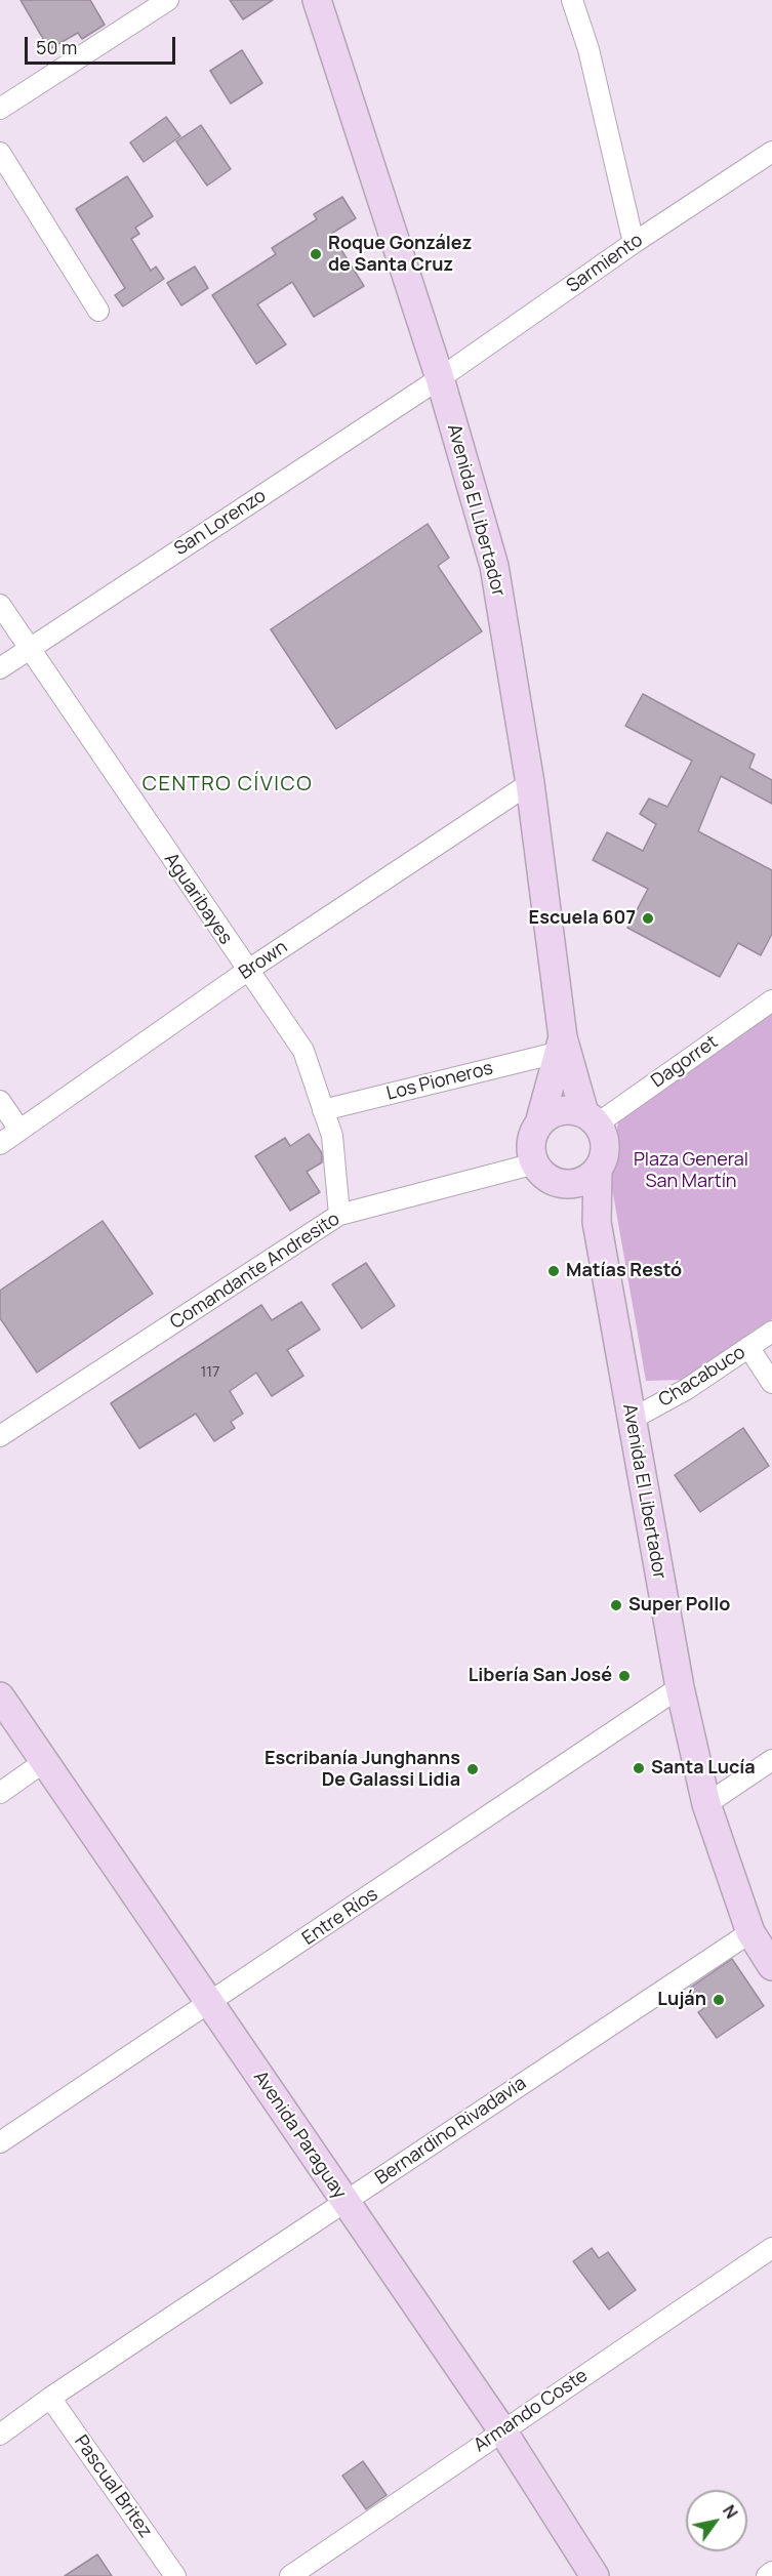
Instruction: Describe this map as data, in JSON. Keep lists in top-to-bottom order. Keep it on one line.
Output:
{"streets":{"main road":["Avenida El Libertador","Avenida Paraguay"],"street":["Sarmiento","San Lorenzo","Aguaribayes","Brown","Dagorret","Los Pioneros","Comandante Andresito","Chacabuco","Entre Ríos","Bernardino Rivadavia","Armando Coste","Pascual Britez"]},"crossings":[["Sarmiento","Avenida El Libertador"],["Sarmiento","San Lorenzo"],["Avenida El Libertador","San Lorenzo"],["Avenida El Libertador","Brown"],["Avenida El Libertador","Dagorret"],["Avenida El Libertador","Los Pioneros"],["Avenida El Libertador","Comandante Andresito"],["Avenida El Libertador","Chacabuco"],["Avenida El Libertador","Entre Ríos"],["Avenida El Libertador","Bernardino Rivadavia"],["San Lorenzo","Aguaribayes"],["Aguaribayes","Brown"],["Aguaribayes","Los Pioneros"],["Aguaribayes","Comandante Andresito"],["Dagorret","Comandante Andresito"],["Entre Ríos","Avenida Paraguay"],["Bernardino Rivadavia","Avenida Paraguay"],["Bernardino Rivadavia","Pascual Britez"],["Avenida Paraguay","Armando Coste"]],"districts":["CENTRO CÍVICO"],"parks":["Plaza General San Martín"],"places":["Roque González de Santa Cruz","Escuela 607","Matías Restó","Super Pollo","Libería San José","Santa Lucía","Escribanía Junghanns De Galassi Lidia","Luján"],"house_numbers":["117"],"scale_bar":"50 m","north":"top right"}
